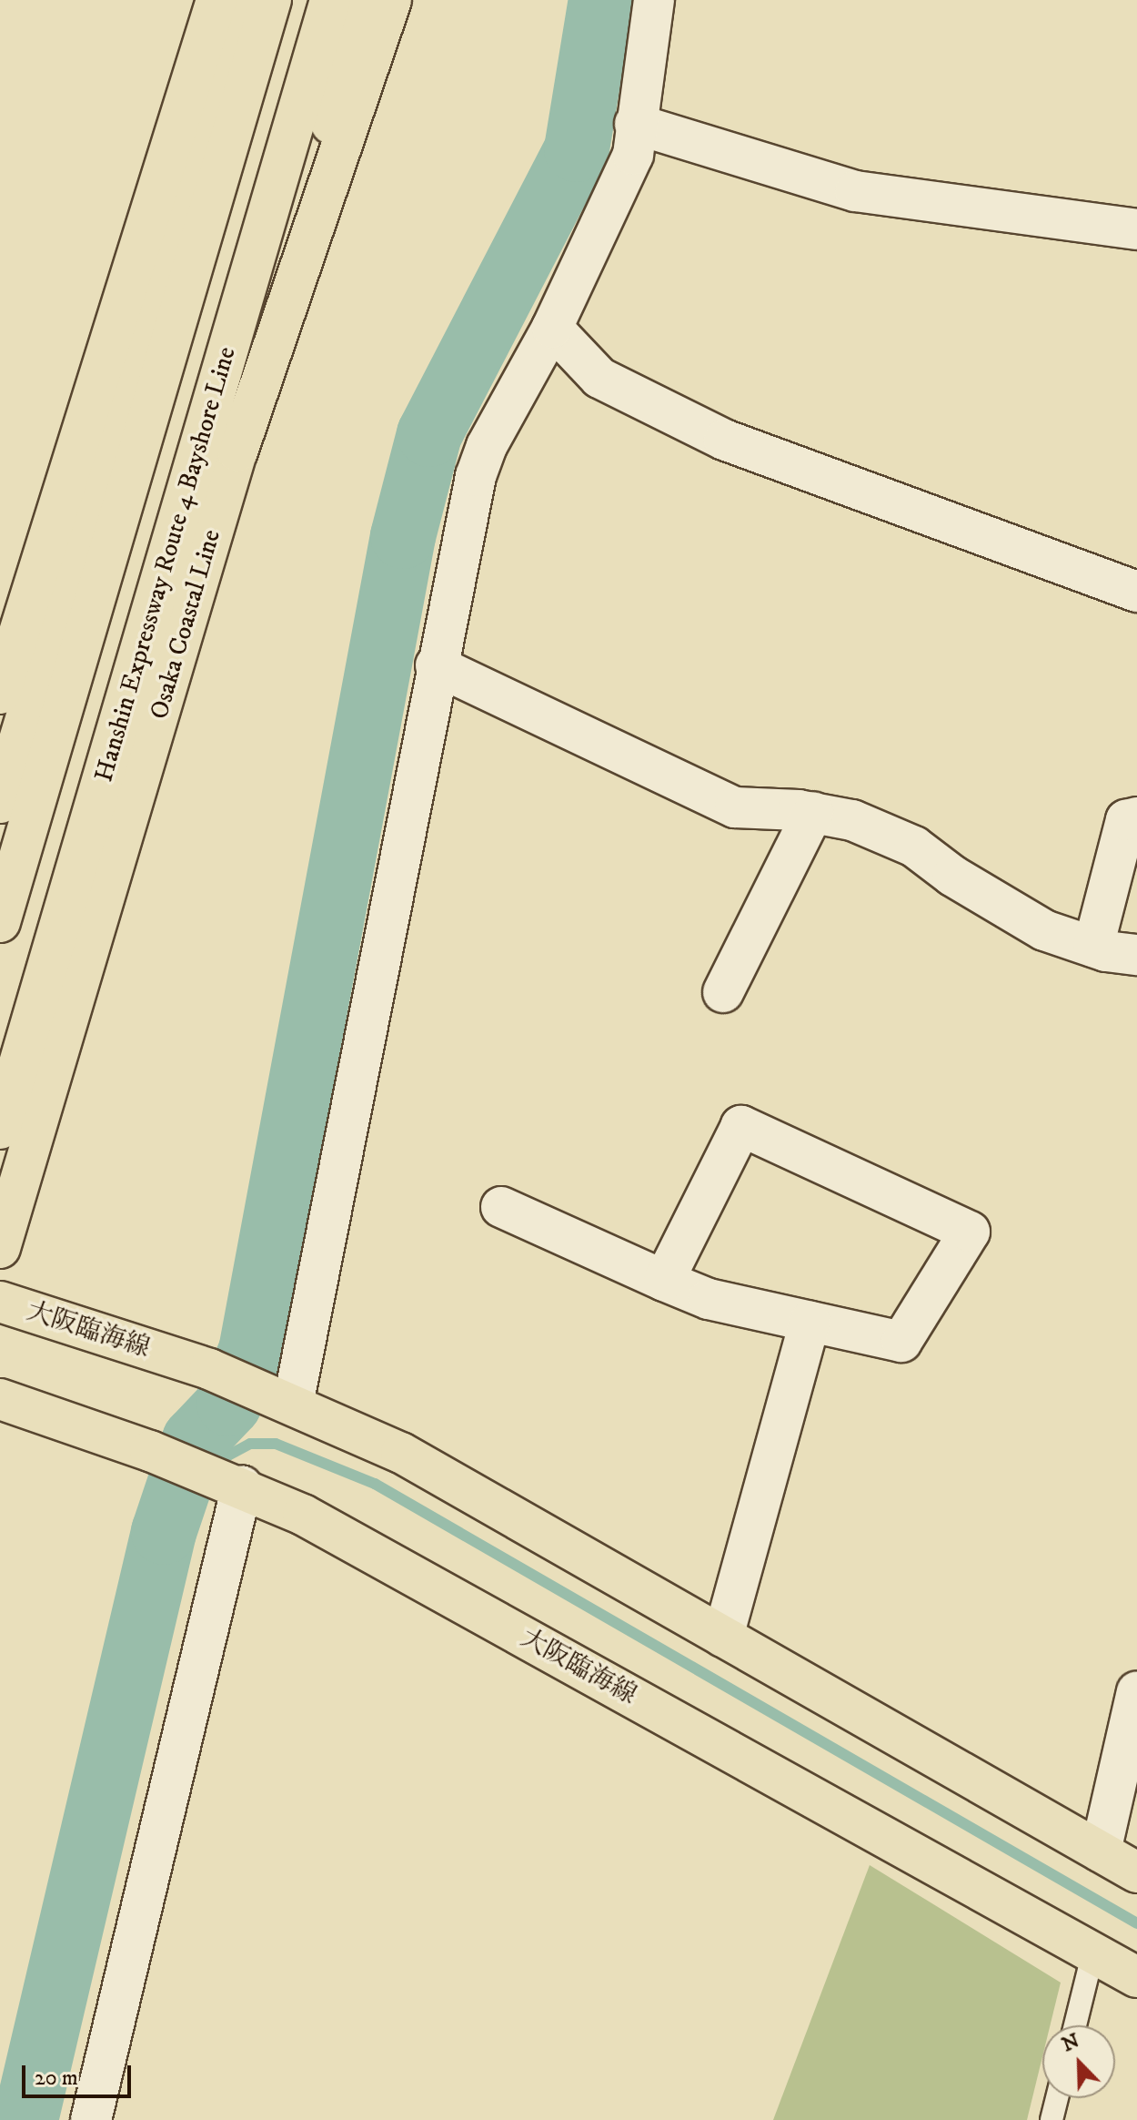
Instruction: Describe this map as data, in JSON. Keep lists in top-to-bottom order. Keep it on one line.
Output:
{"streets":{"main road":["Hanshin Expressway Route 4 Bayshore Line","Osaka Coastal Line","大阪臨海線"]},"scale_bar":"20 m","north":"top left"}
